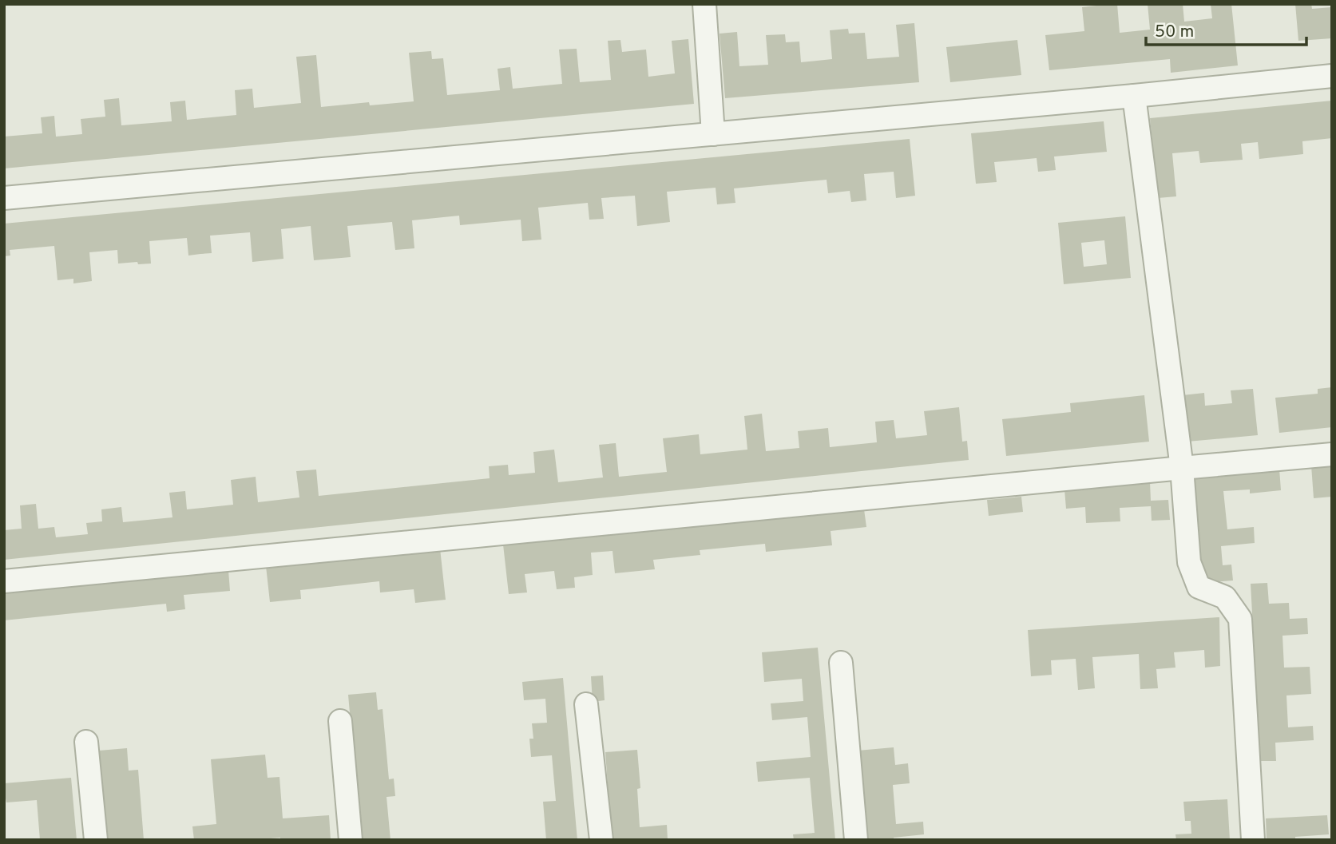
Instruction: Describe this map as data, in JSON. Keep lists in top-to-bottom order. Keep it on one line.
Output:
{"scale_bar":"50 m"}
